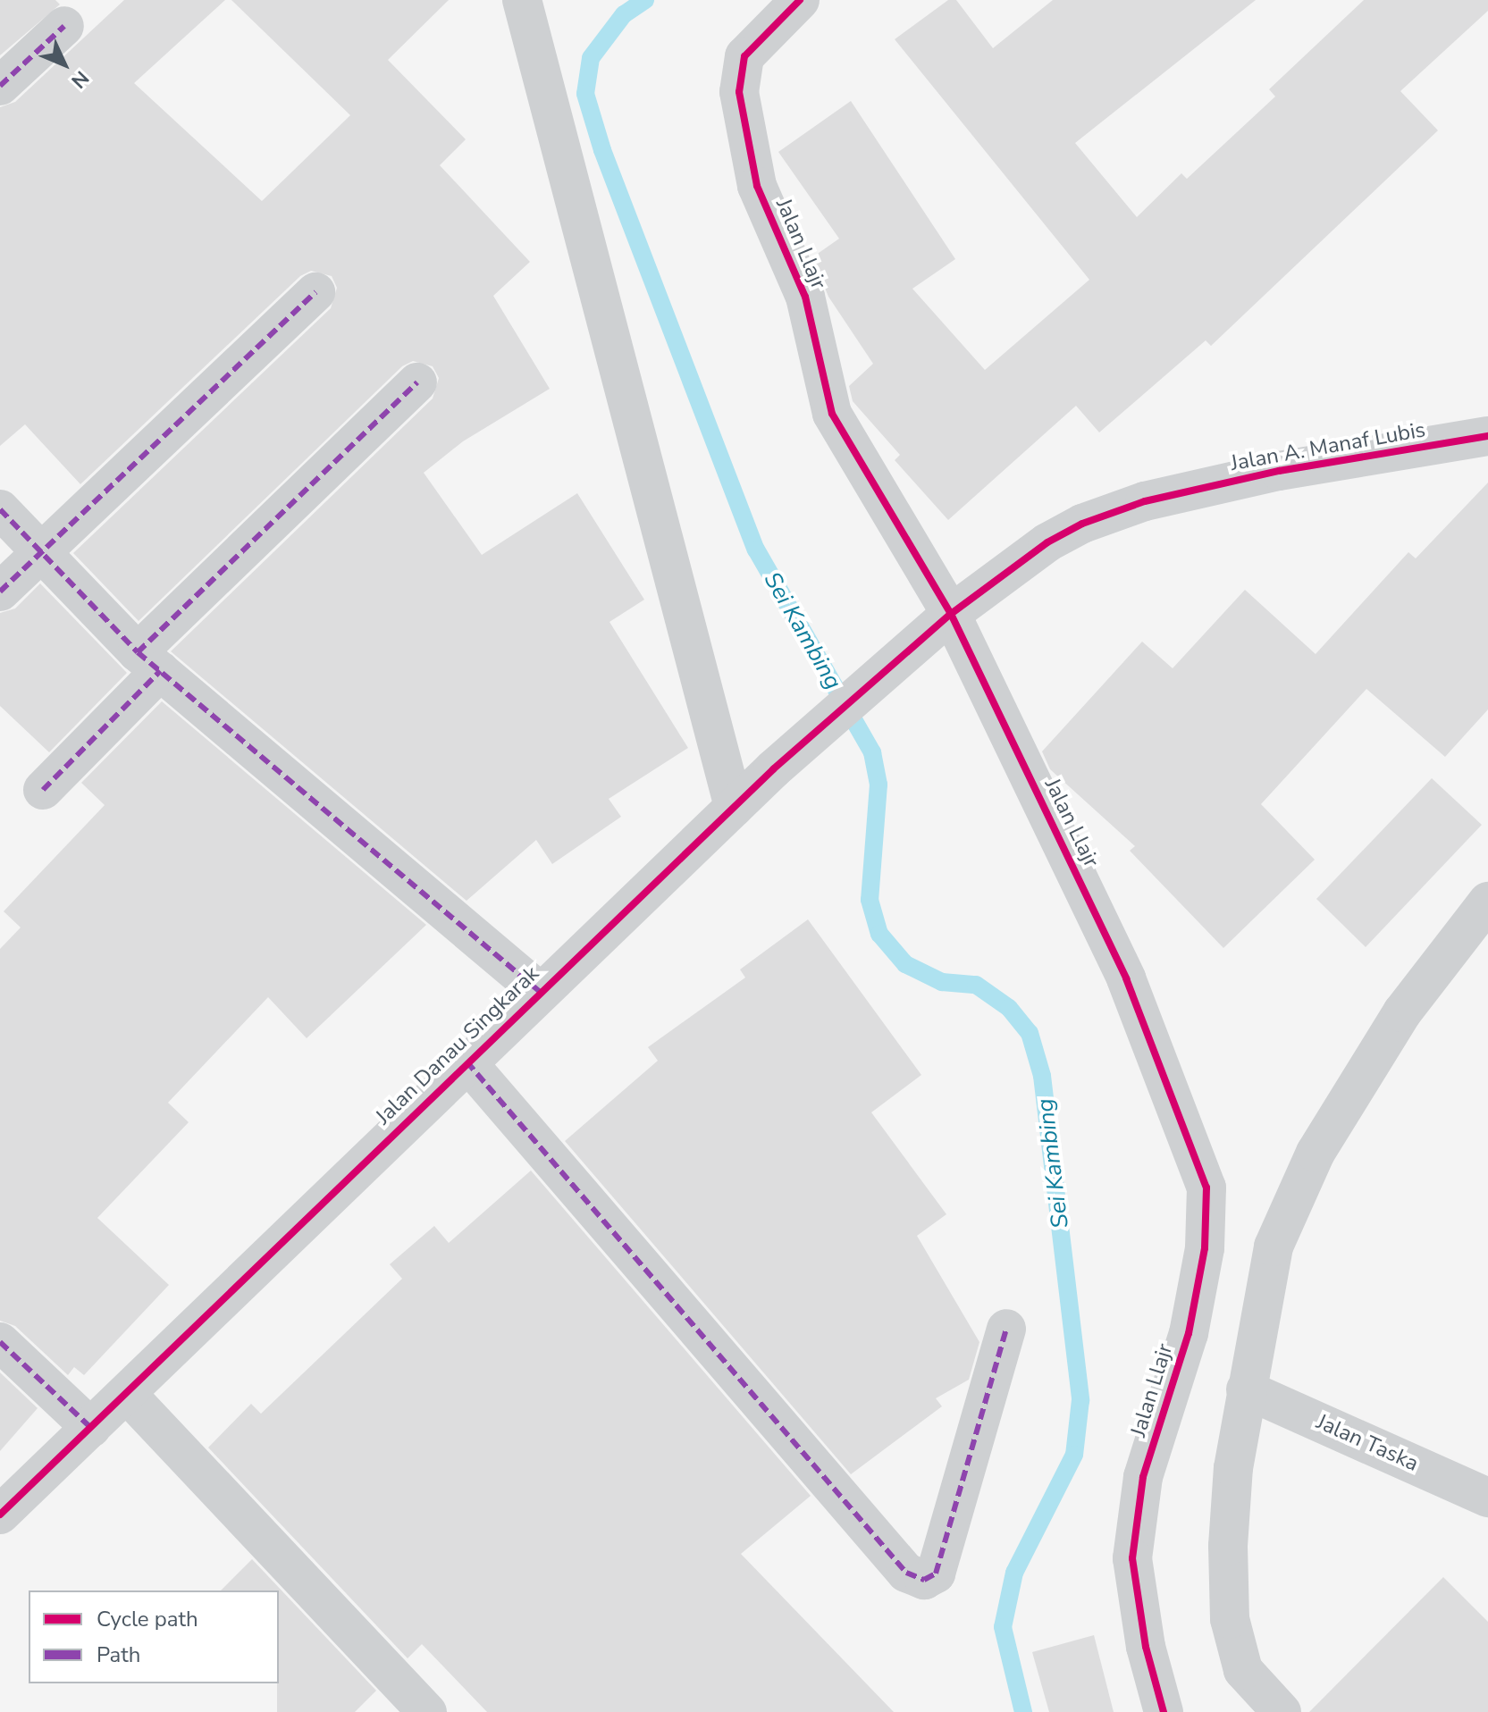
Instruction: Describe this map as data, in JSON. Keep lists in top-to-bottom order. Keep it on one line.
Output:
{"streets":{"street":["Jalan Llajr","Jalan A. Manaf Lubis","Jalan Danau Singkarak","Jalan Taska"]},"crossings":[["Jalan Llajr","Jalan A. Manaf Lubis"],["Jalan Llajr","Jalan Danau Singkarak"],["Jalan A. Manaf Lubis","Jalan Danau Singkarak"]],"water":["Sei Kambing"],"legend":["Cycle path","Path"],"north":"bottom right"}
